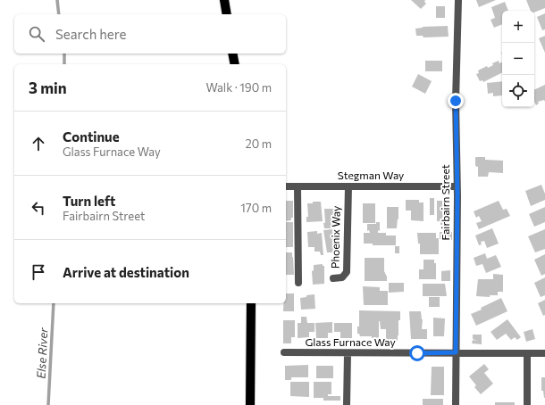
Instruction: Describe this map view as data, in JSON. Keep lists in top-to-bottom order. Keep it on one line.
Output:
{"streets":{"street":["Stegman Way","Fairbairn Street","Phoenix Way","Glass Furnace Way"]},"crossings":[["Stegman Way","Fairbairn Street"],["Stegman Way","Phoenix Way"],["Fairbairn Street","Glass Furnace Way"]],"water":["Else River"],"page":{"map_buttons":["+","−"],"search":"Search here","heading":["3 min","Walk · 190 m"],"list":[["Continue","Glass Furnace Way","20 m"],["Turn left","Fairbairn Street","170 m"],"Arrive at destination"]}}
